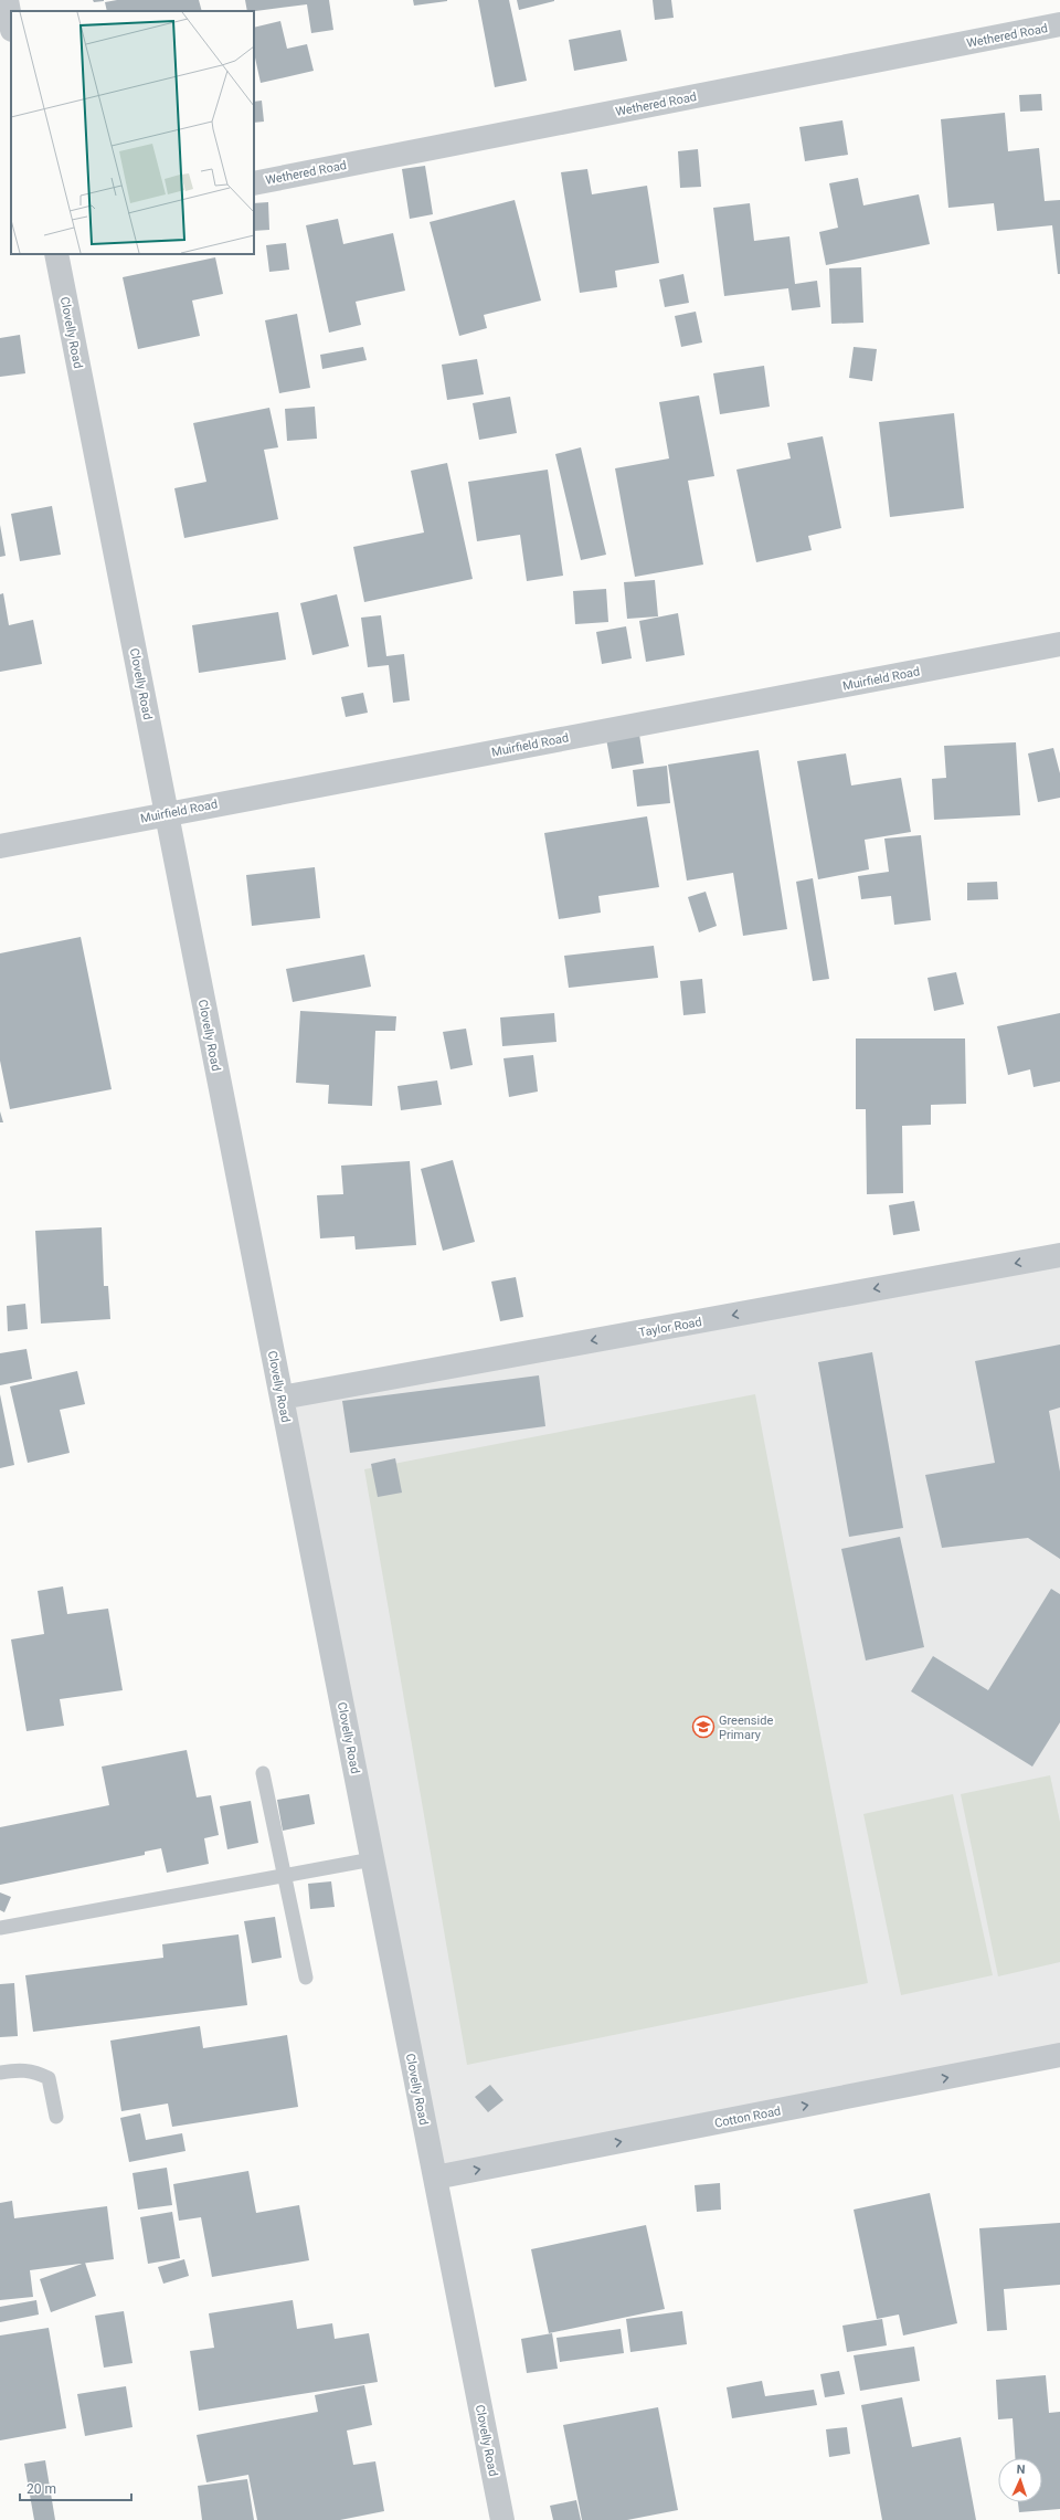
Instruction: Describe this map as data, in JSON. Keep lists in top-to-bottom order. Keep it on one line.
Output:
{"streets":{"street":["Wethered Road","Clovelly Road","Muirfield Road","Taylor Road","Cotton Road"]},"crossings":[["Clovelly Road","Muirfield Road"],["Clovelly Road","Taylor Road"],["Clovelly Road","Cotton Road"]],"one_way":["Taylor Road","Cotton Road"],"places":{"school or university":["Greenside Primary"]},"scale_bar":"20 m","north":"top"}
